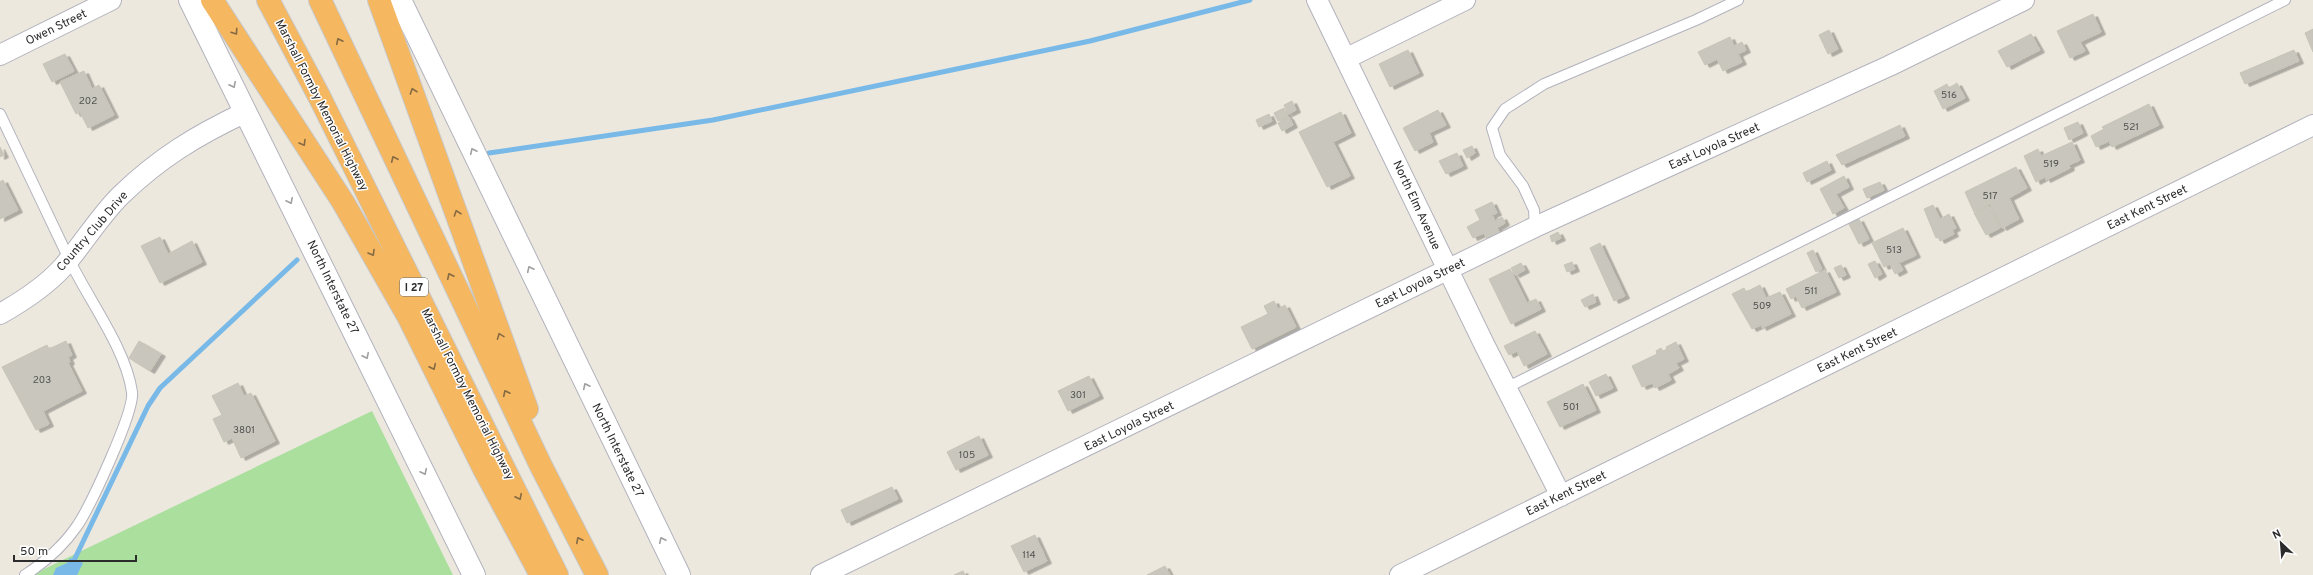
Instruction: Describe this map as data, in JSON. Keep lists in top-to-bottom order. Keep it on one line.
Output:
{"streets":{"highway":["Marshall Formby Memorial Highway","I 27"],"main road":["North Interstate 27"],"street":["Owen Street","East Loyola Street","North Elm Avenue","East Kent Street","Country Club Drive"]},"crossings":[["East Loyola Street","North Elm Avenue"],["North Elm Avenue","East Kent Street"],["Country Club Drive","North Interstate 27"]],"house_numbers":["516","202","521","519","517","513","511","509","203","301","501","3801","105","114"],"scale_bar":"50 m","north":"top left"}
